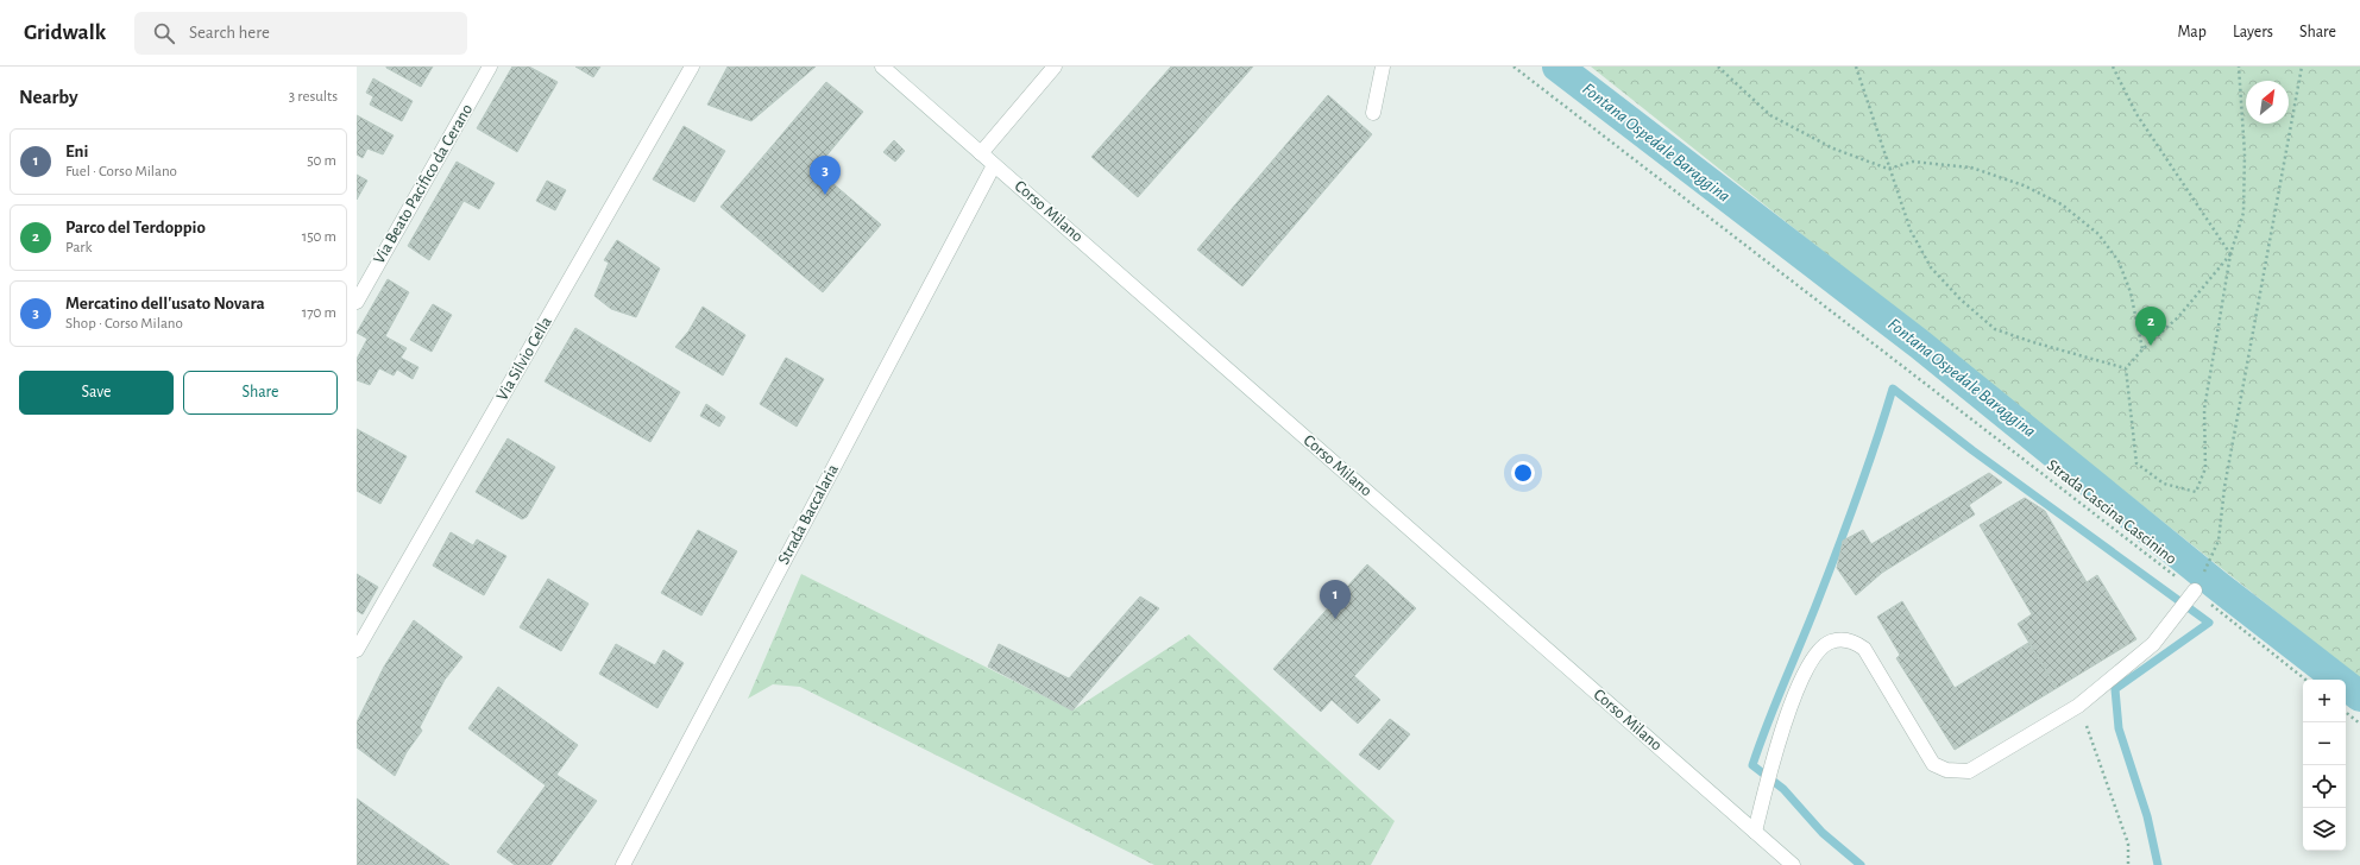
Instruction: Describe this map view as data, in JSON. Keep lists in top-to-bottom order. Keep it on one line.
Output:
{"streets":{"street":["Via Beato Pacifico da Cerano","Corso Milano","Via Silvio Cella","Strada Baccalaria"],"path":["Strada Cascina Cascinino"]},"crossings":[["Corso Milano","Strada Baccalaria"]],"water":["Fontana Ospedale Baraggina"],"north":"top right","page":{"header":"Gridwalk","search":"Search here","nav":["Map","Layers","Share"],"heading":["Nearby","3 results"],"list":[{"mark":"1","name":"Eni","note":"Fuel · Corso Milano","value":"50 m"},{"mark":"2","name":"Parco del Terdoppio","note":"Park","value":"150 m"},{"mark":"3","name":"Mercatino dell'usato Novara","note":"Shop · Corso Milano","value":"170 m"}],"pins":["3","2","1"],"buttons":["Save","Share"],"map_buttons":["+","−"]}}
